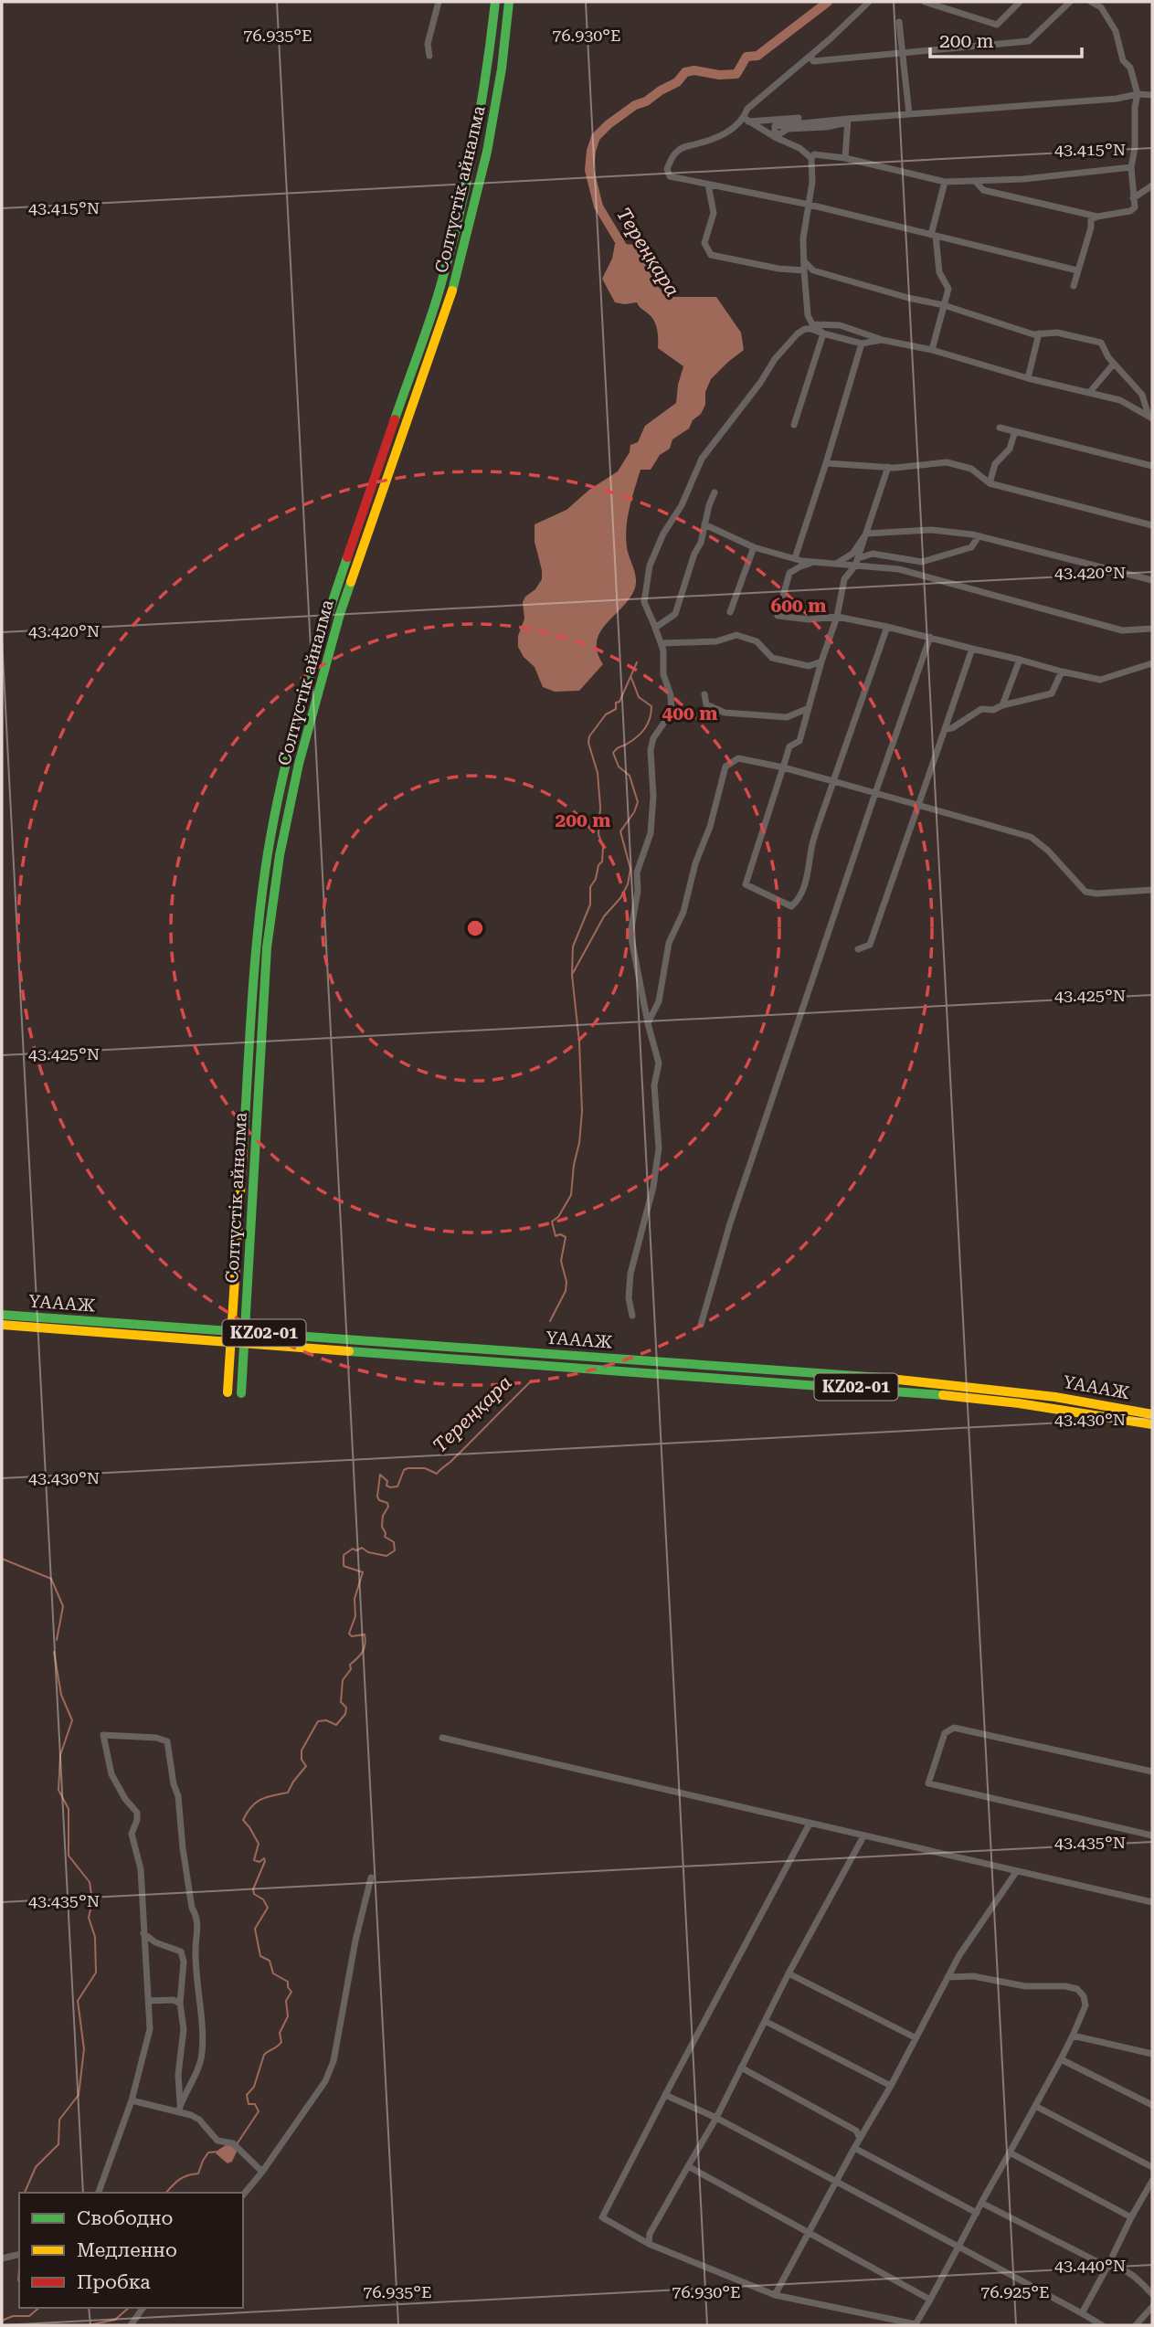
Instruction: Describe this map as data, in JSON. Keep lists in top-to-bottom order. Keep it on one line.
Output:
{"streets":{"main road":["Солтүстік айналма","ҮАААЖ","KZ02-01"]},"water":["Тереңқара"],"legend":["Свободно","Медленно","Пробка"],"scale_bar":"200 m","coordinates":["76.935°E","76.930°E","43.415°N","43.420°N","43.425°N","43.430°N","43.435°N","43.440°N","76.925°E"],"rings":["600 m","400 m","200 m"]}
